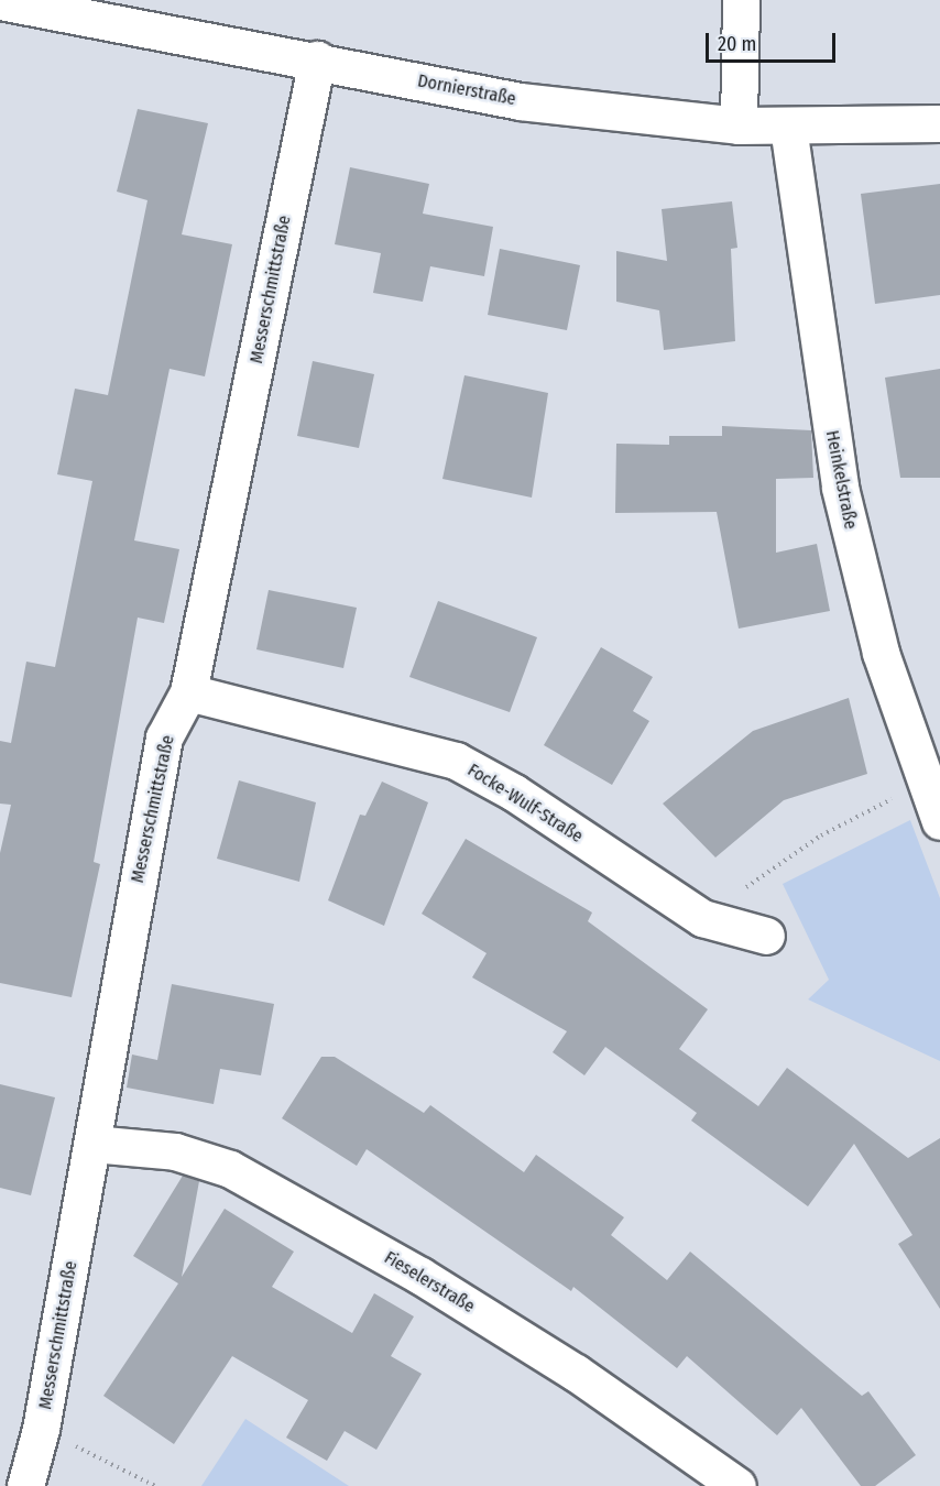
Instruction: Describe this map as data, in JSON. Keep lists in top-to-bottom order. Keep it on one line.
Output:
{"streets":{"street":["Dornierstraße","Messerschmittstraße","Heinkelstraße","Focke-Wulf-Straße","Fieselerstraße"]},"crossings":[["Dornierstraße","Messerschmittstraße"],["Dornierstraße","Heinkelstraße"],["Messerschmittstraße","Focke-Wulf-Straße"],["Messerschmittstraße","Fieselerstraße"]],"scale_bar":"20 m"}
